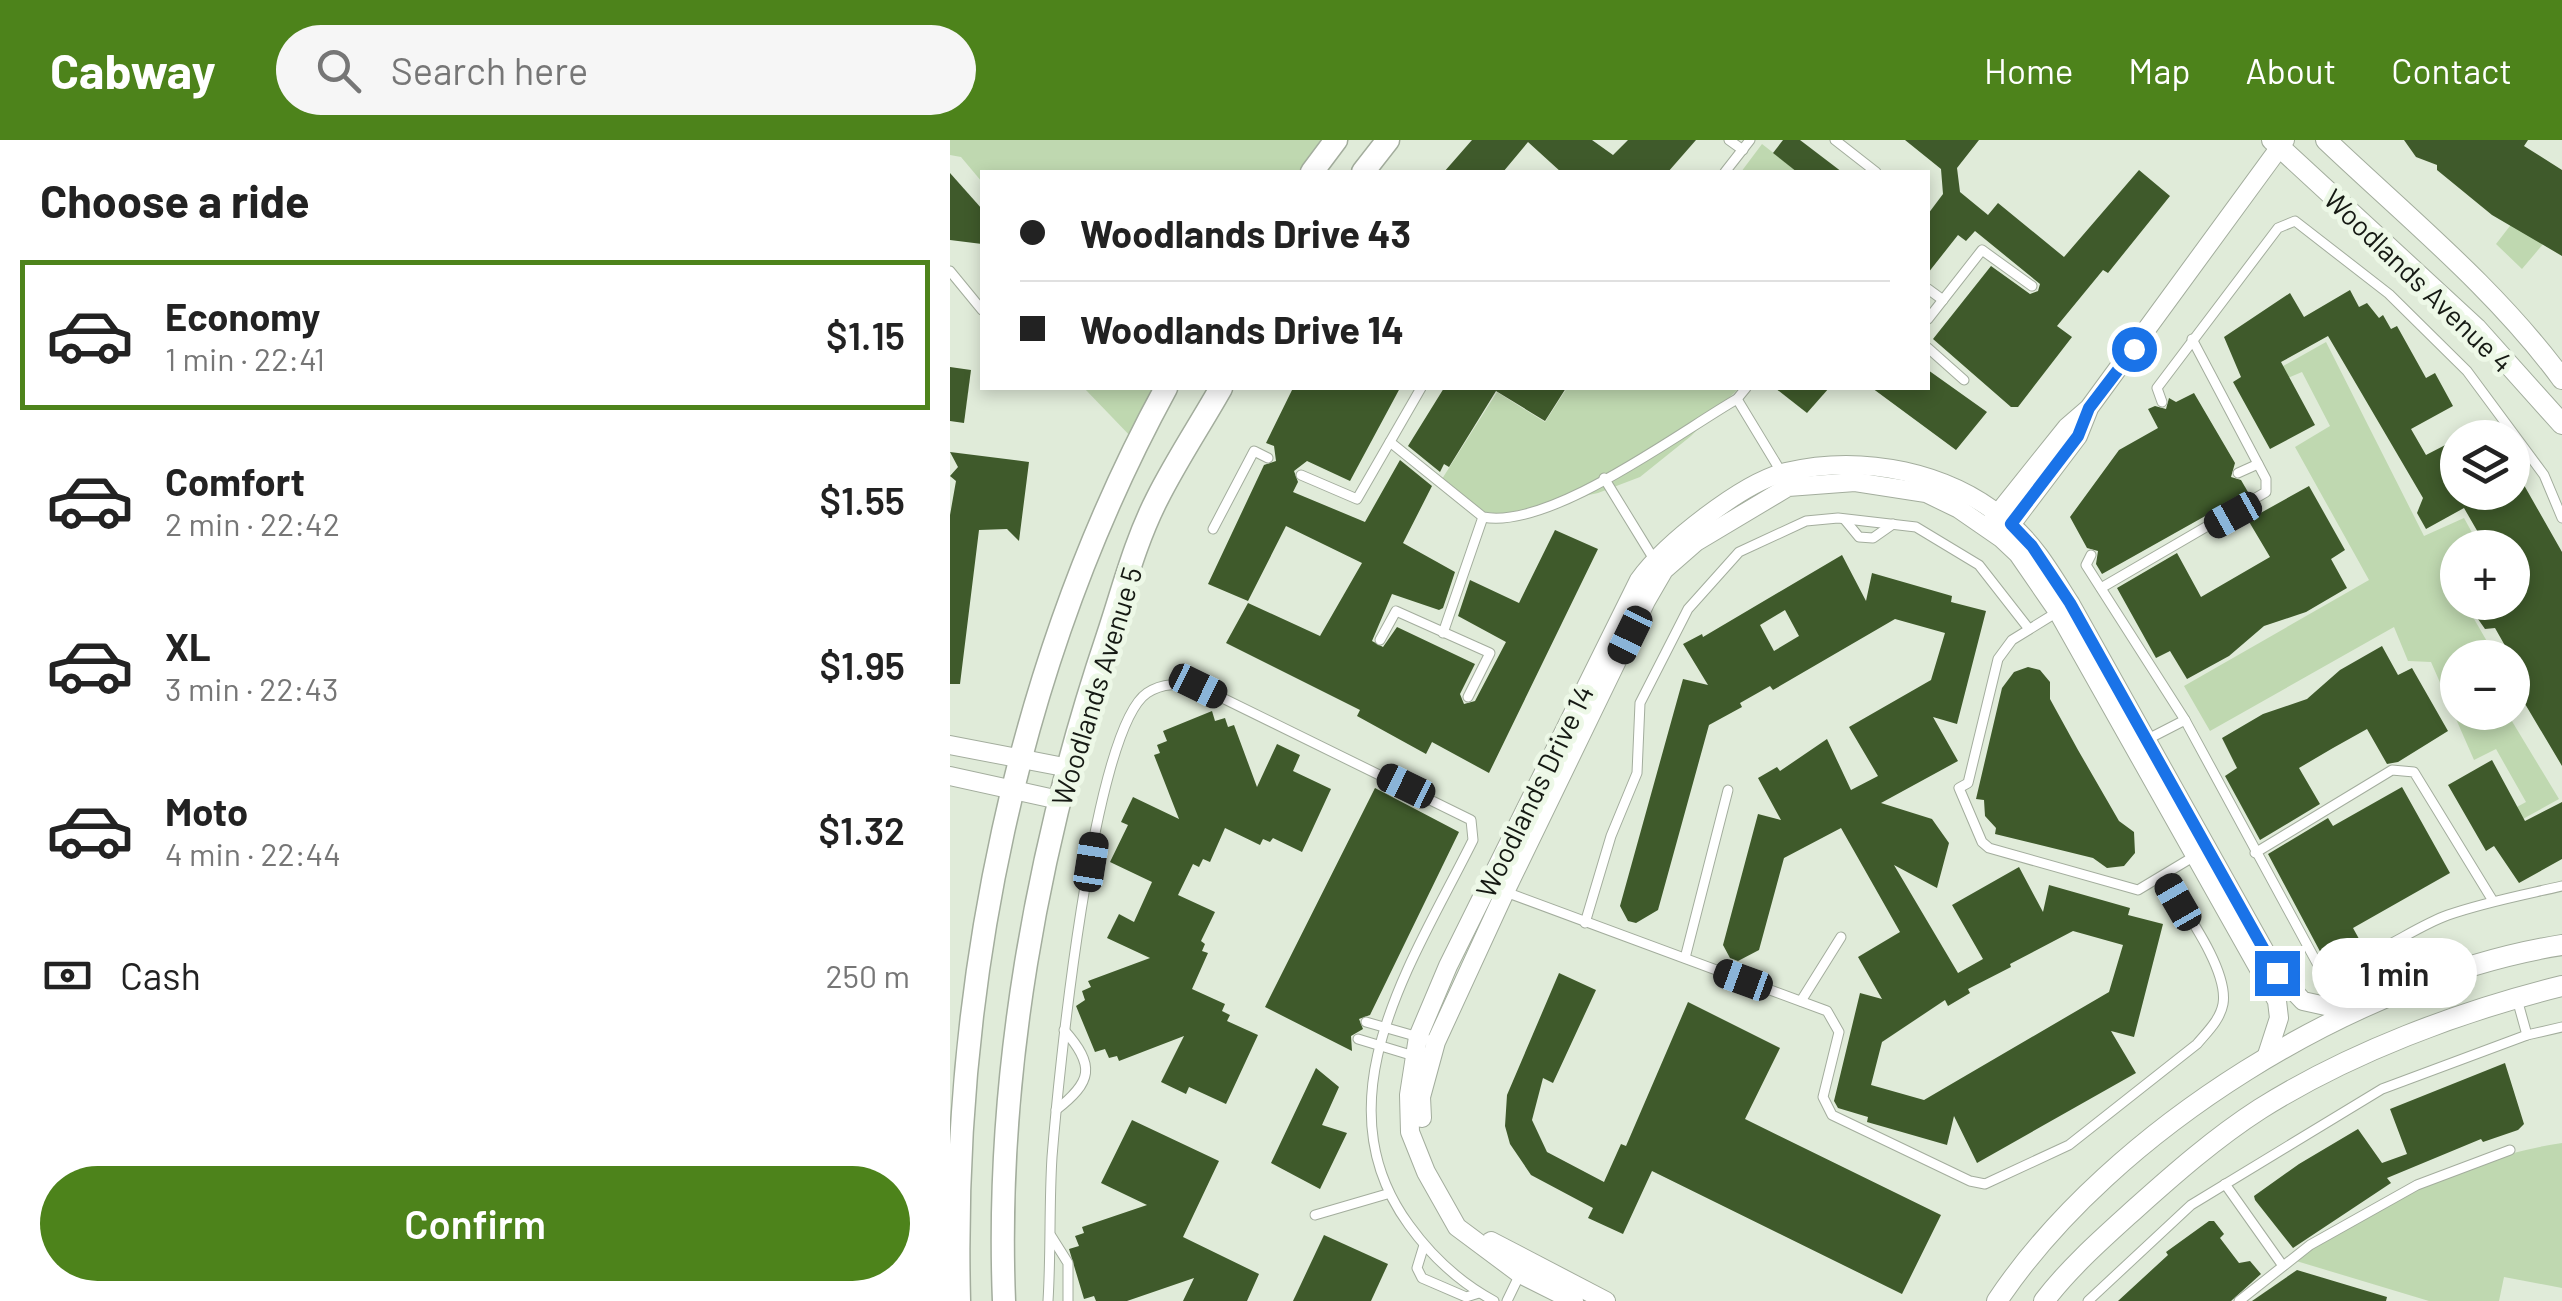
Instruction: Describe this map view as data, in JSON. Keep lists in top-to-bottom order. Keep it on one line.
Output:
{"streets":{"main road":["Woodlands Avenue 5"],"street":["Woodlands Avenue 4","Woodlands Drive 14"]},"page":{"header":"Cabway","search":"Search here","nav":["Home","Map","About","Contact"],"heading":"Choose a ride","banner":["Woodlands Drive 43","Woodlands Drive 14"],"list":[{"name":"Economy","note":"1 min · 22:41","value":"$1.15"},{"name":"Comfort","note":"2 min · 22:42","value":"$1.55"},{"name":"XL","note":"3 min · 22:43","value":"$1.95"},{"name":"Moto","note":"4 min · 22:44","value":"$1.32"}],"map_buttons":["+","−"],"pay":["Cash","250 m"],"bubble":"1 min","buttons":"Confirm"}}
